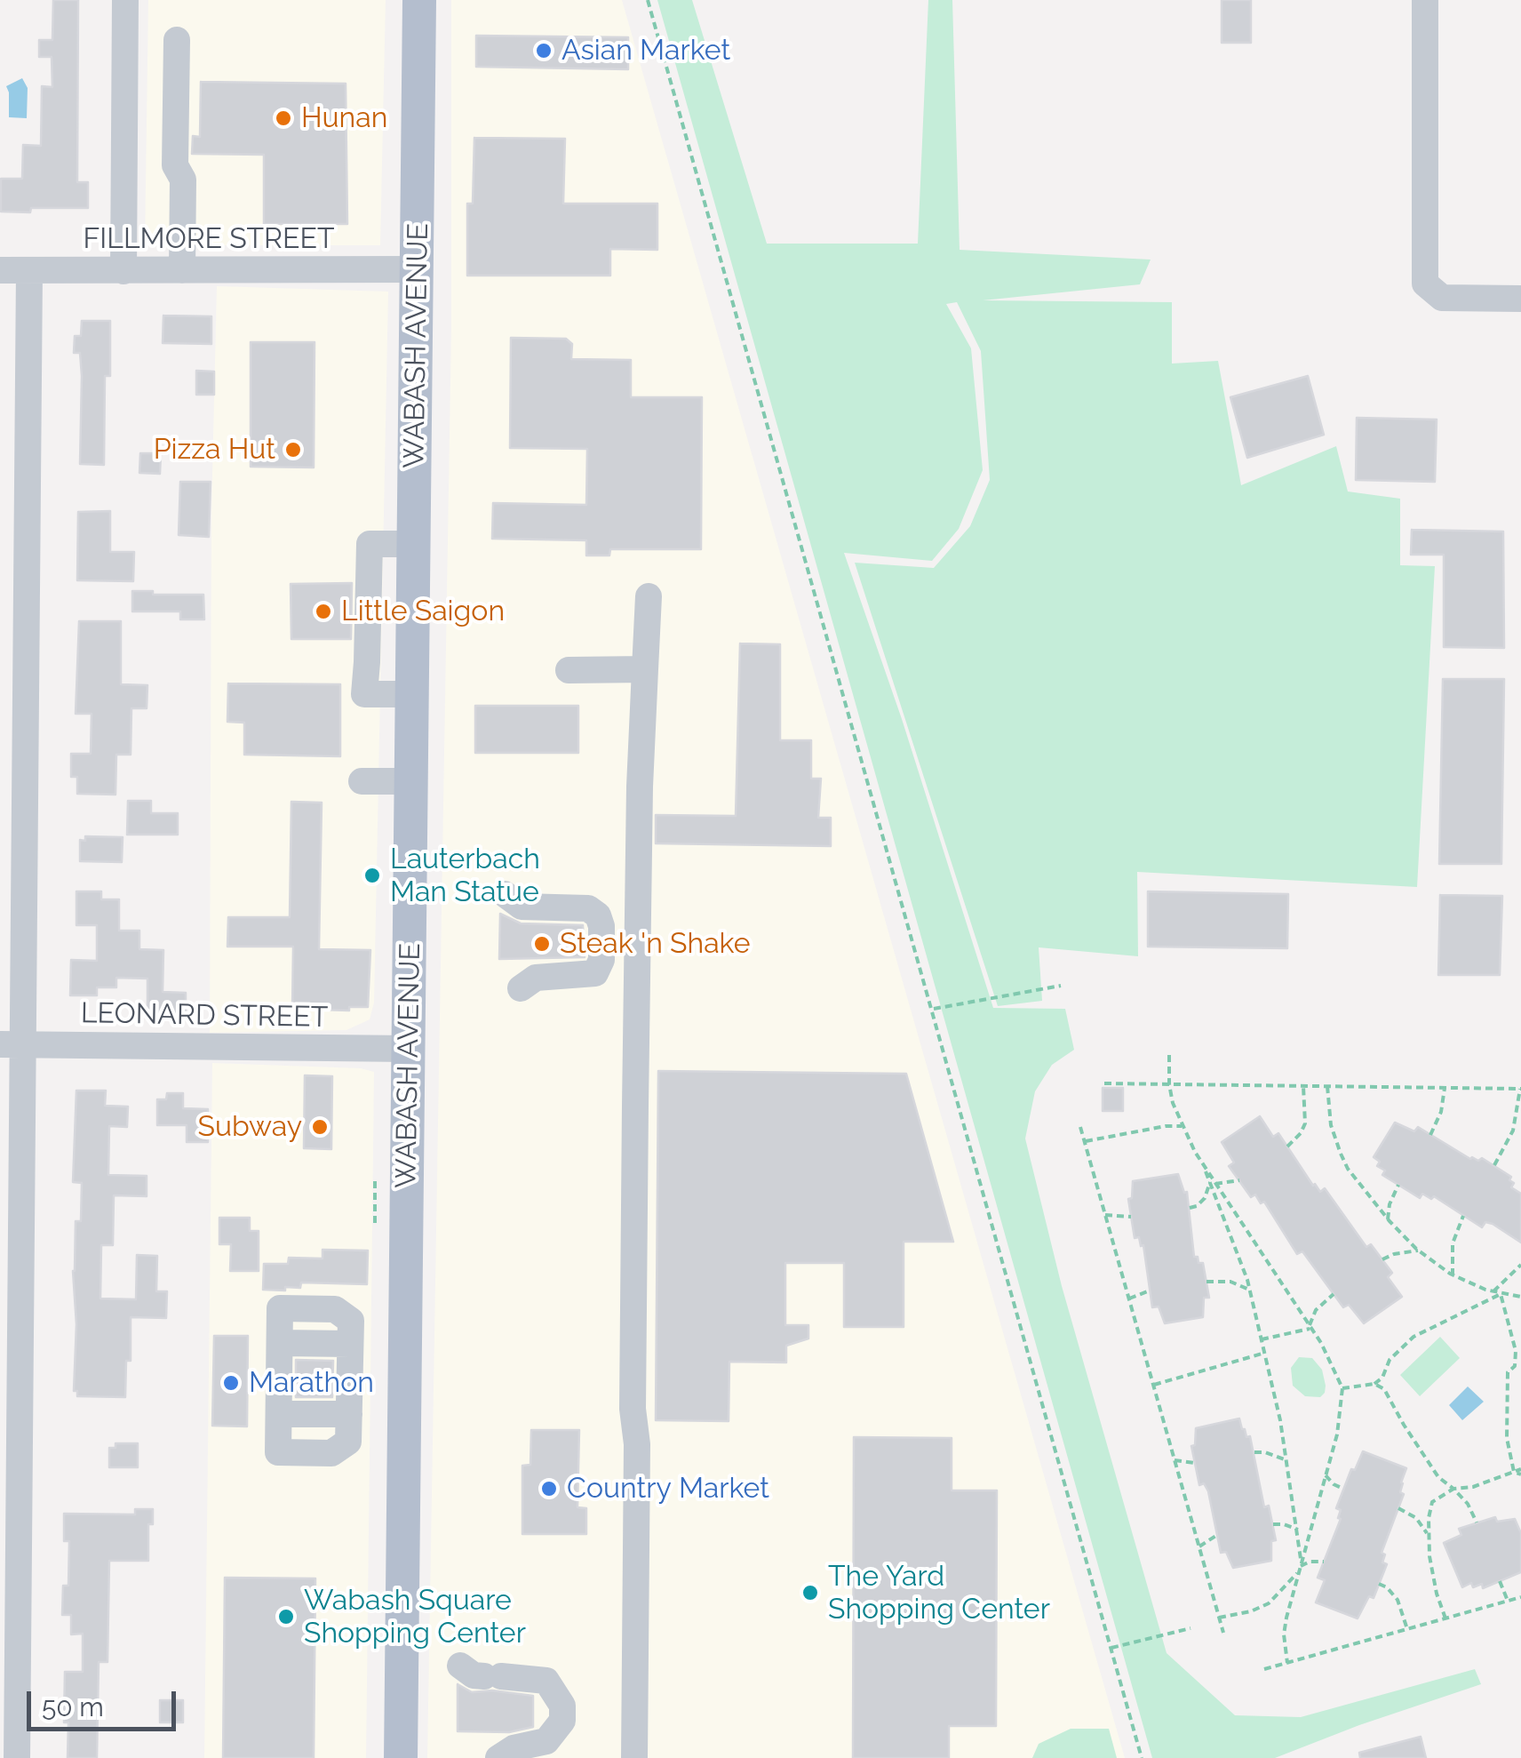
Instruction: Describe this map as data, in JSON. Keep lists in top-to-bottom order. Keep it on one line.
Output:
{"streets":{"main road":["WABASH AVENUE"],"street":["FILLMORE STREET","LEONARD STREET"]},"crossings":[["FILLMORE STREET","WABASH AVENUE"],["WABASH AVENUE","LEONARD STREET"]],"places":["Asian Market","Hunan","Pizza Hut","Little Saigon","Lauterbach Man Statue","Steak 'n Shake","Subway","Marathon","Country Market","The Yard Shopping Center","Wabash Square Shopping Center"],"scale_bar":"50 m"}
